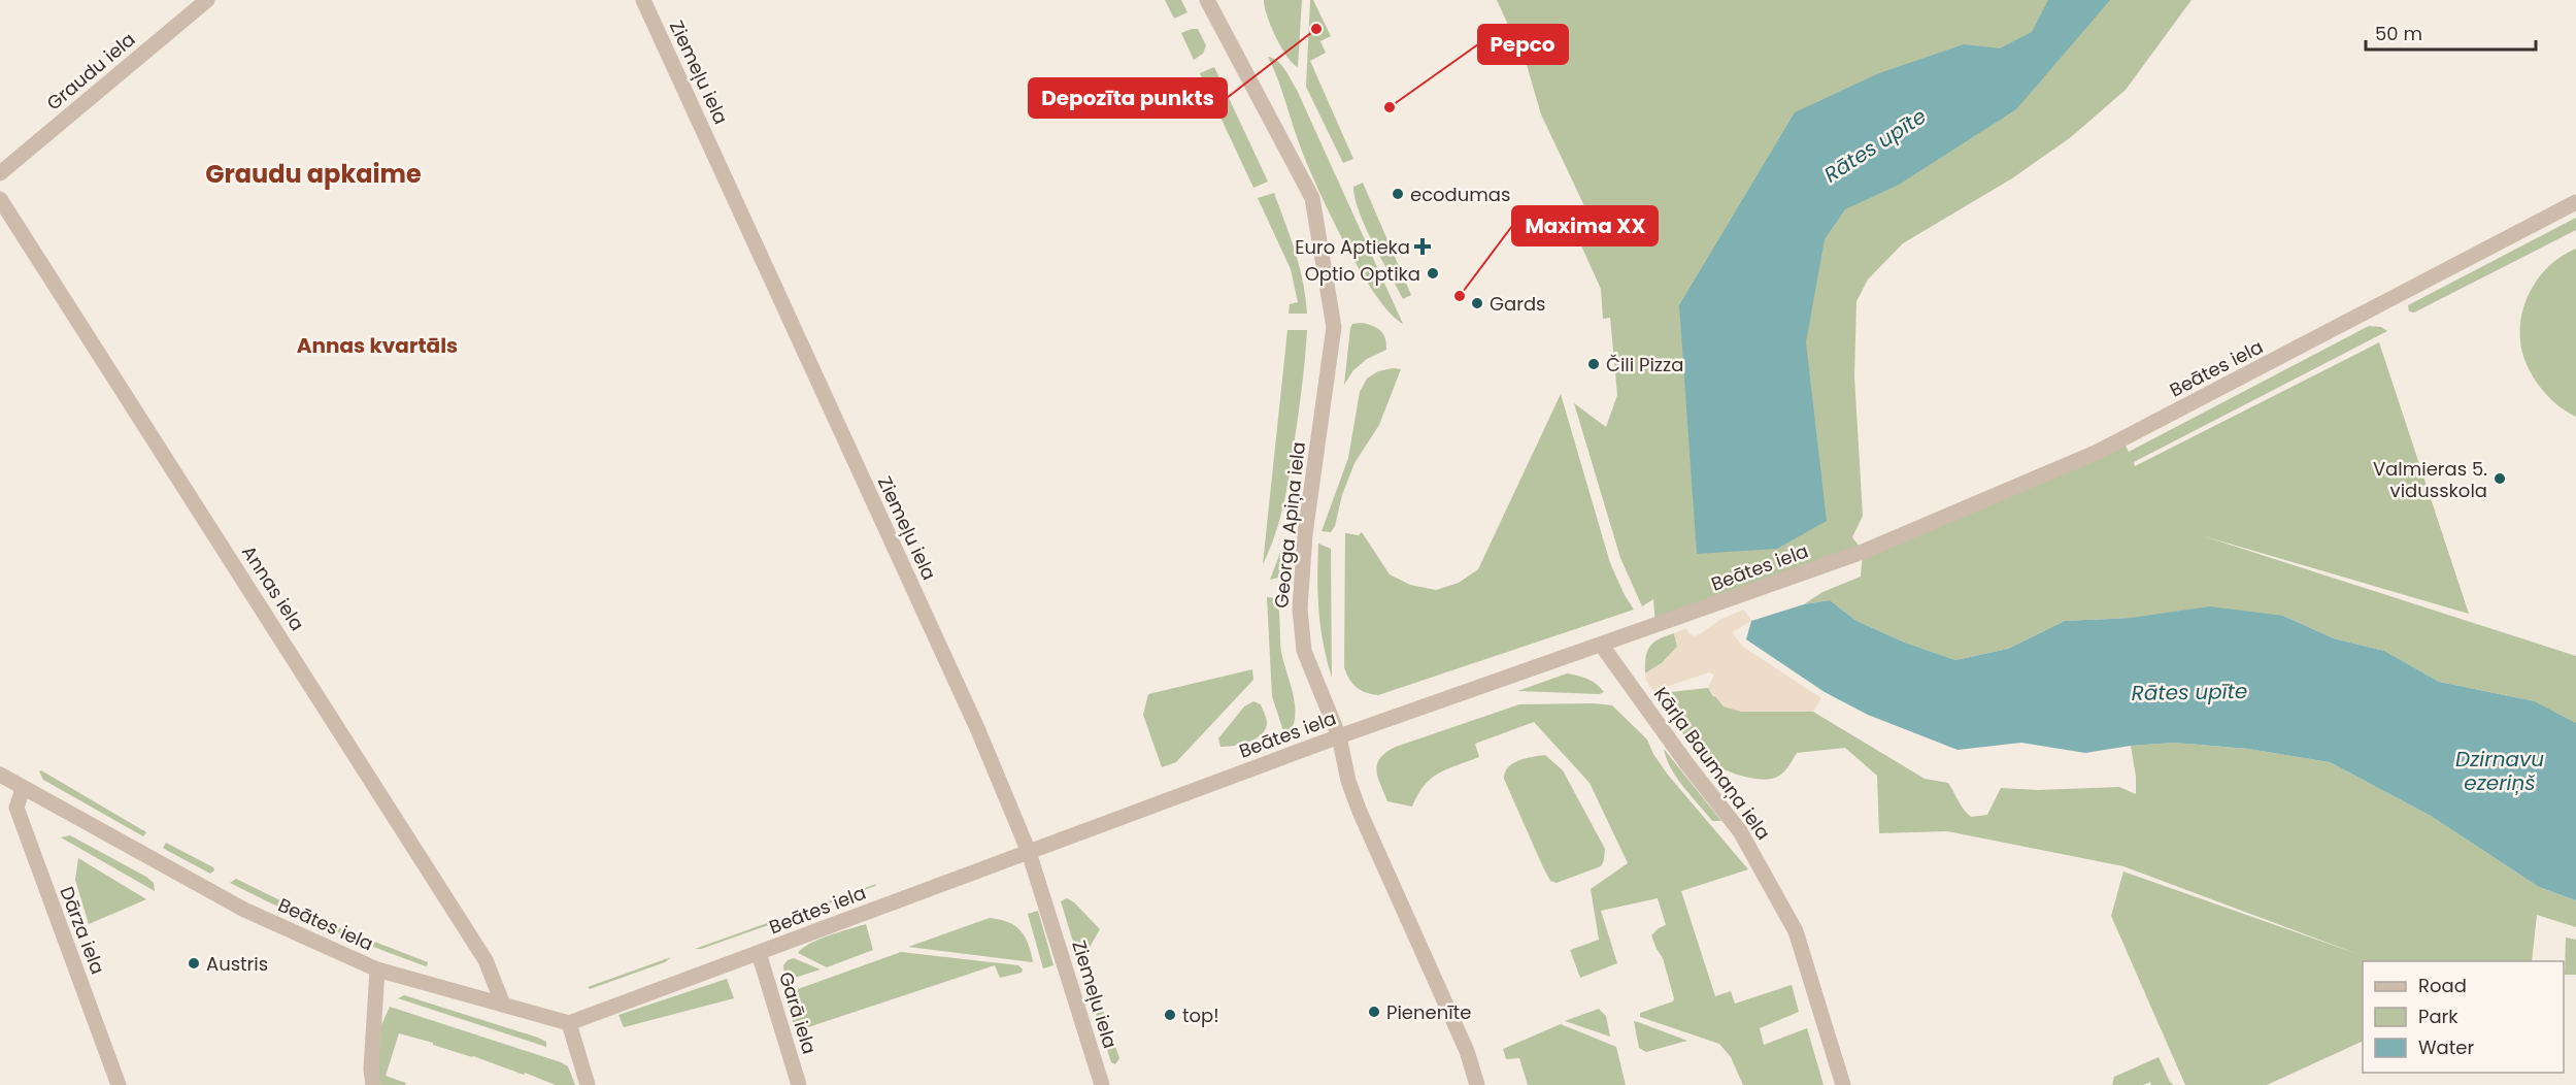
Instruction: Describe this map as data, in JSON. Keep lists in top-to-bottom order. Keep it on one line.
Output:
{"streets":{"street":["Graudu iela","Ziemeļu iela","Beātes iela","Georga Apiņa iela","Annas iela","Kārļa Baumaņa iela","Dārza iela","Garā iela"]},"crossings":[["Ziemeļu iela","Beātes iela"],["Beātes iela","Georga Apiņa iela"],["Beātes iela","Annas iela"],["Beātes iela","Kārļa Baumaņa iela"],["Beātes iela","Dārza iela"],["Beātes iela","Garā iela"]],"districts":["Graudu apkaime","Annas kvartāls"],"water":["Rātes upīte","Dzirnavu ezeriņš"],"places":{"other":["Depozīta punkts","Pepco","ecodumas","Optio Optika","Maxima XX","Gards","Čili Pizza","Valmieras 5. vidusskola","Austris","Pienenīte","top!"],"health":["Euro Aptieka"]},"legend":["Road","Park","Water"],"scale_bar":"50 m"}
